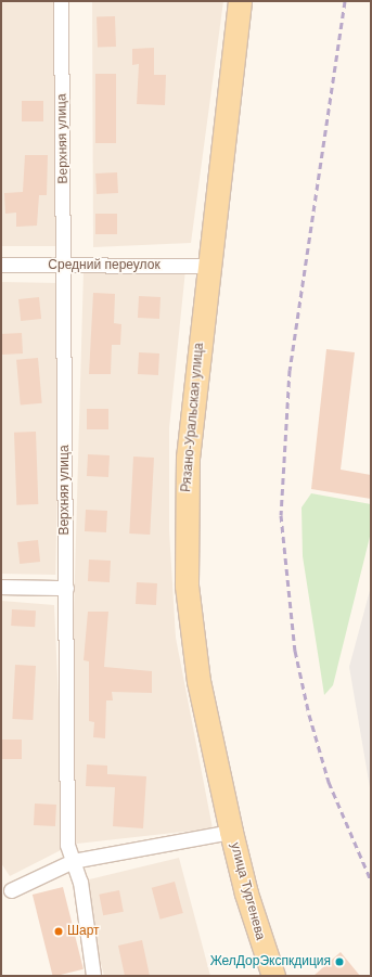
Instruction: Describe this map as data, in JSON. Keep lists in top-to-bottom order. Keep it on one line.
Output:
{"streets":{"main road":["Рязано-Уральская улица","улица Тургенева"],"street":["Верхняя улица","Средний переулок"]},"crossings":[["Верхняя улица","Средний переулок"],["Средний переулок","Рязано-Уральская улица"],["Рязано-Уральская улица","улица Тургенева"]],"places":["Шарт","ЖелДорЭкспкдиция"]}
